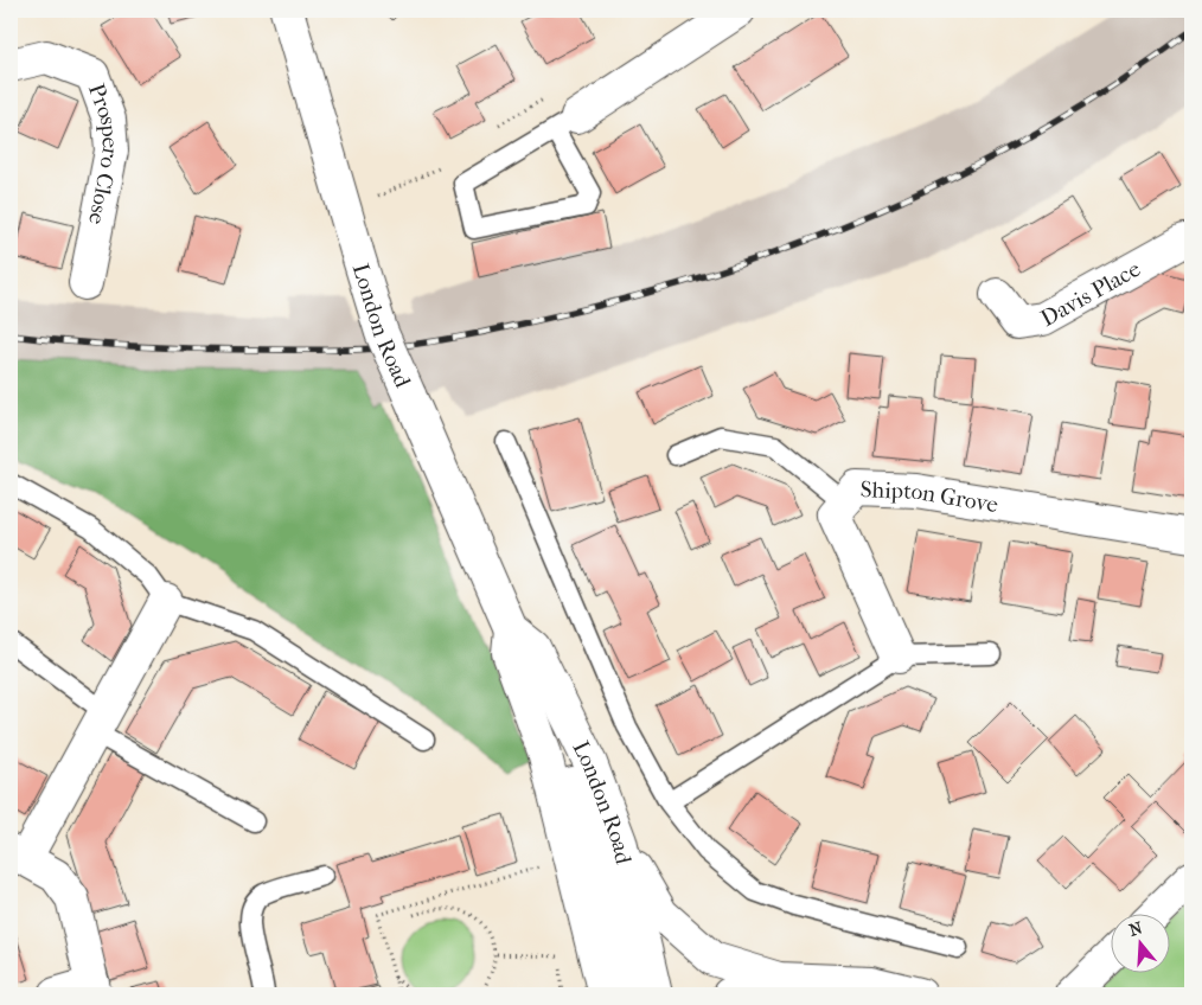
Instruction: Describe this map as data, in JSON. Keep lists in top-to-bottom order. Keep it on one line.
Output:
{"streets":{"main road":["Prospero Close","Davis Place","London Road","Shipton Grove"]},"north":"top"}
